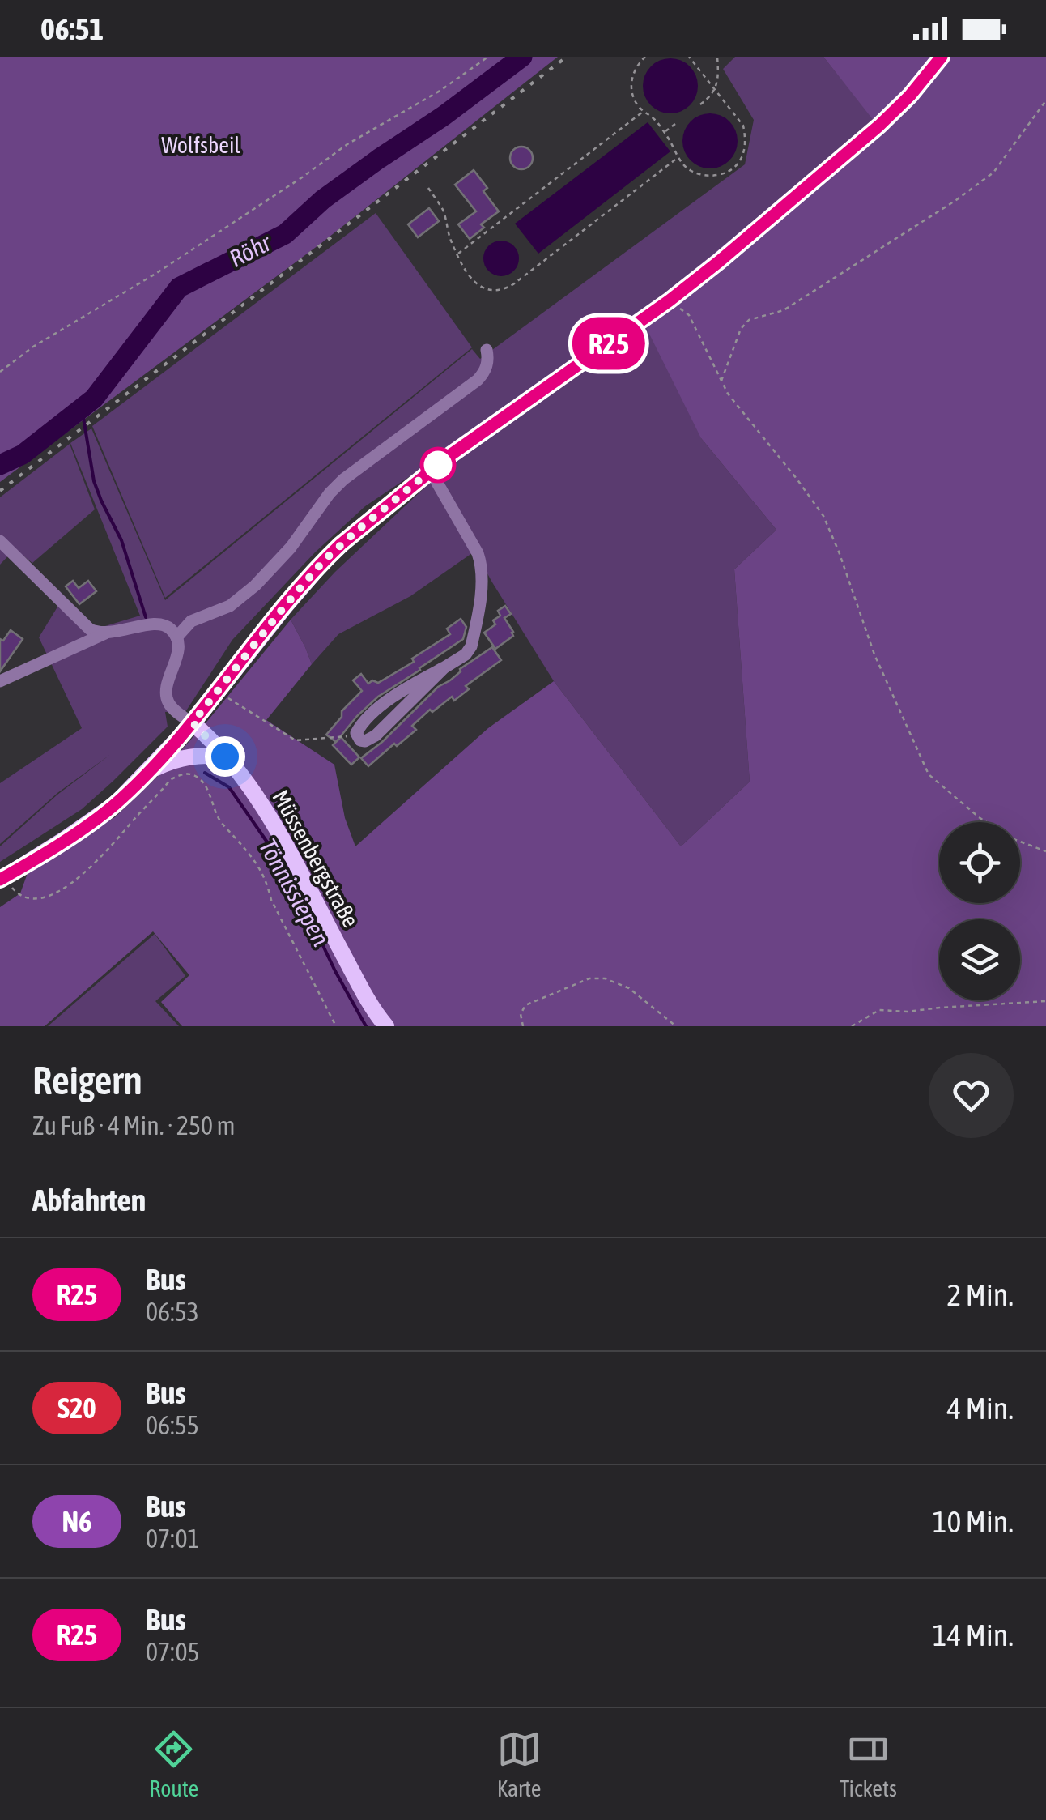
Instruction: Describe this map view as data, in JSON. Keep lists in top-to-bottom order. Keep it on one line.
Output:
{"streets":{"main road":["Müssenbergstraße"]},"water":["Röhr","Tönnissiepen"],"parks":["Wolfsbeil"],"lines":["bus line R25"],"page":{"status":"06:51","on_map":"R25","heading":[["Reigern","Zu Fuß · 4 Min. · 250 m"],"Abfahrten"],"list":[{"mark":"R25","name":"Bus","note":"06:53","value":"2 Min."},{"mark":"S20","name":"Bus","note":"06:55","value":"4 Min."},{"mark":"N6","name":"Bus","note":"07:01","value":"10 Min."},{"mark":"R25","name":"Bus","note":"07:05","value":"14 Min."}],"tabs":["Route","Karte","Tickets"]}}
